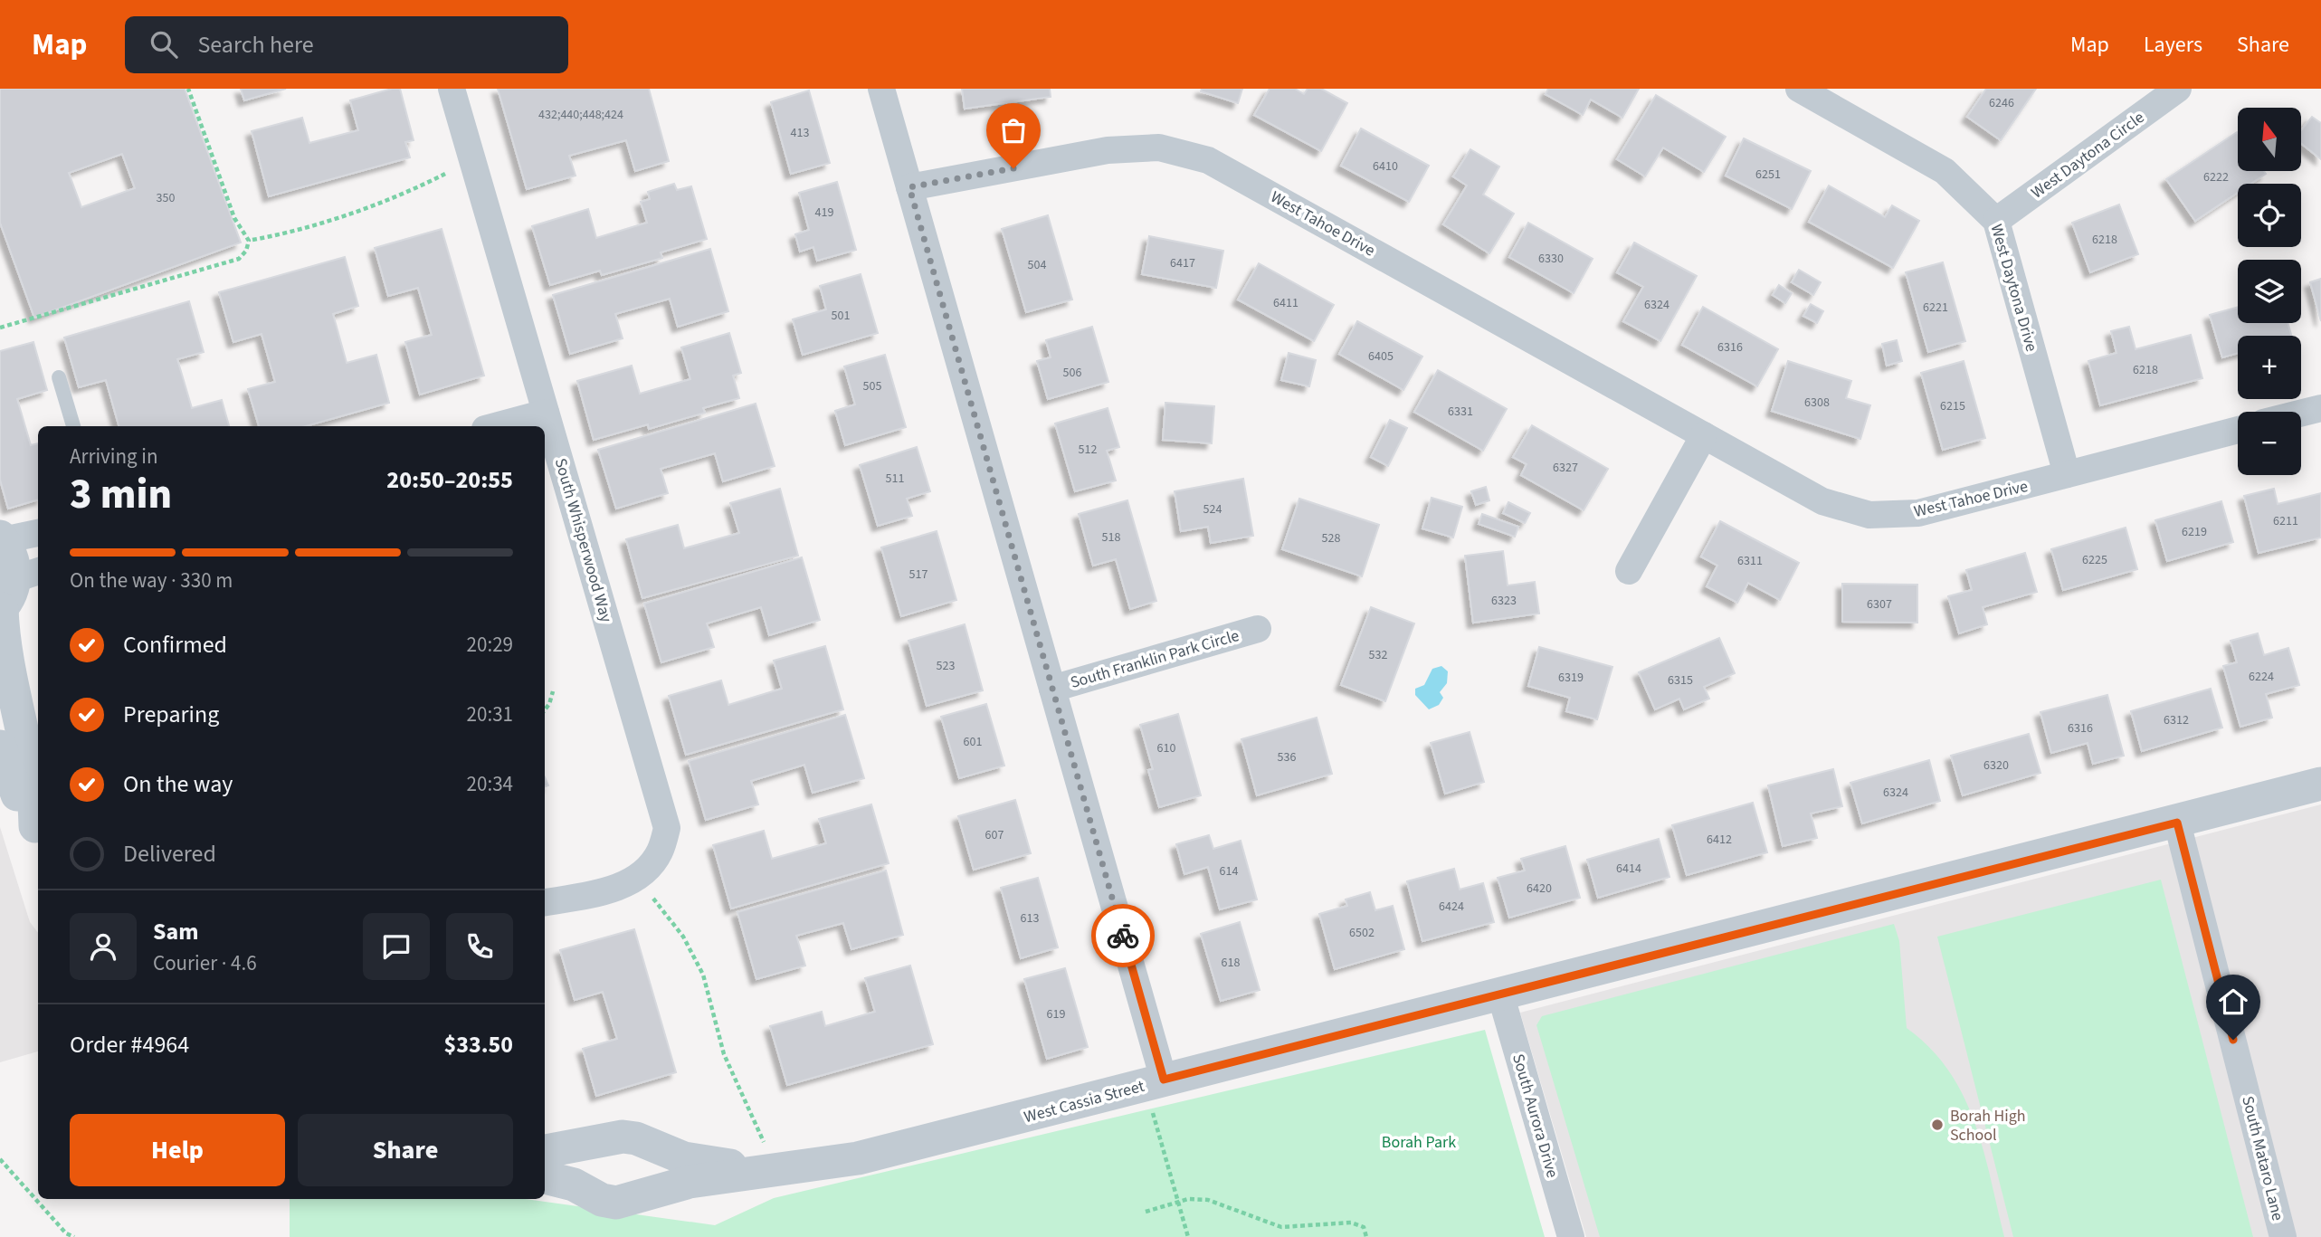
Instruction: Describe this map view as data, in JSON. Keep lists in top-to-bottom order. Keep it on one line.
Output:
{"streets":{"street":["West Daytona Circle","West Tahoe Drive","West Daytona Drive","South Whisperwood Way","South Franklin Park Circle","West Cassia Street","South Aurora Drive","South Mataro Lane"]},"crossings":[["West Daytona Circle","West Daytona Drive"],["West Tahoe Drive","West Daytona Drive"],["West Cassia Street","South Aurora Drive"],["West Cassia Street","South Mataro Lane"]],"parks":["Borah Park"],"places":["Borah High School"],"house_numbers":["6246","432;440;448;424","413","6410","6251","6222","350","419","6218","6330","6417","504","6411","6324","6221","501","6316","6405","6218","506","505","6308","6215","6331","512","6327","511","524","6211","6219","518","528","6225","6311","517","6323","6307","532","523","6224","6319","6315","6312","6316","601","610","536","6320","6324","607","6412","6414","614","6420","6424","613","6502","618","619"],"north":"top","page":{"header":"Map","search":"Search here","nav":["Map","Layers","Share"],"map_buttons":["+","−"],"heading":["3 min","Arriving in","20:50–20:55"],"panel":["Sam","Courier · 4.6","Order #4964","$33.50"],"bar":"On the way · 330 m","list":[["Confirmed","20:29"],["Preparing","20:31"],["On the way","20:34"],"Delivered"],"buttons":["Help","Share"]}}
